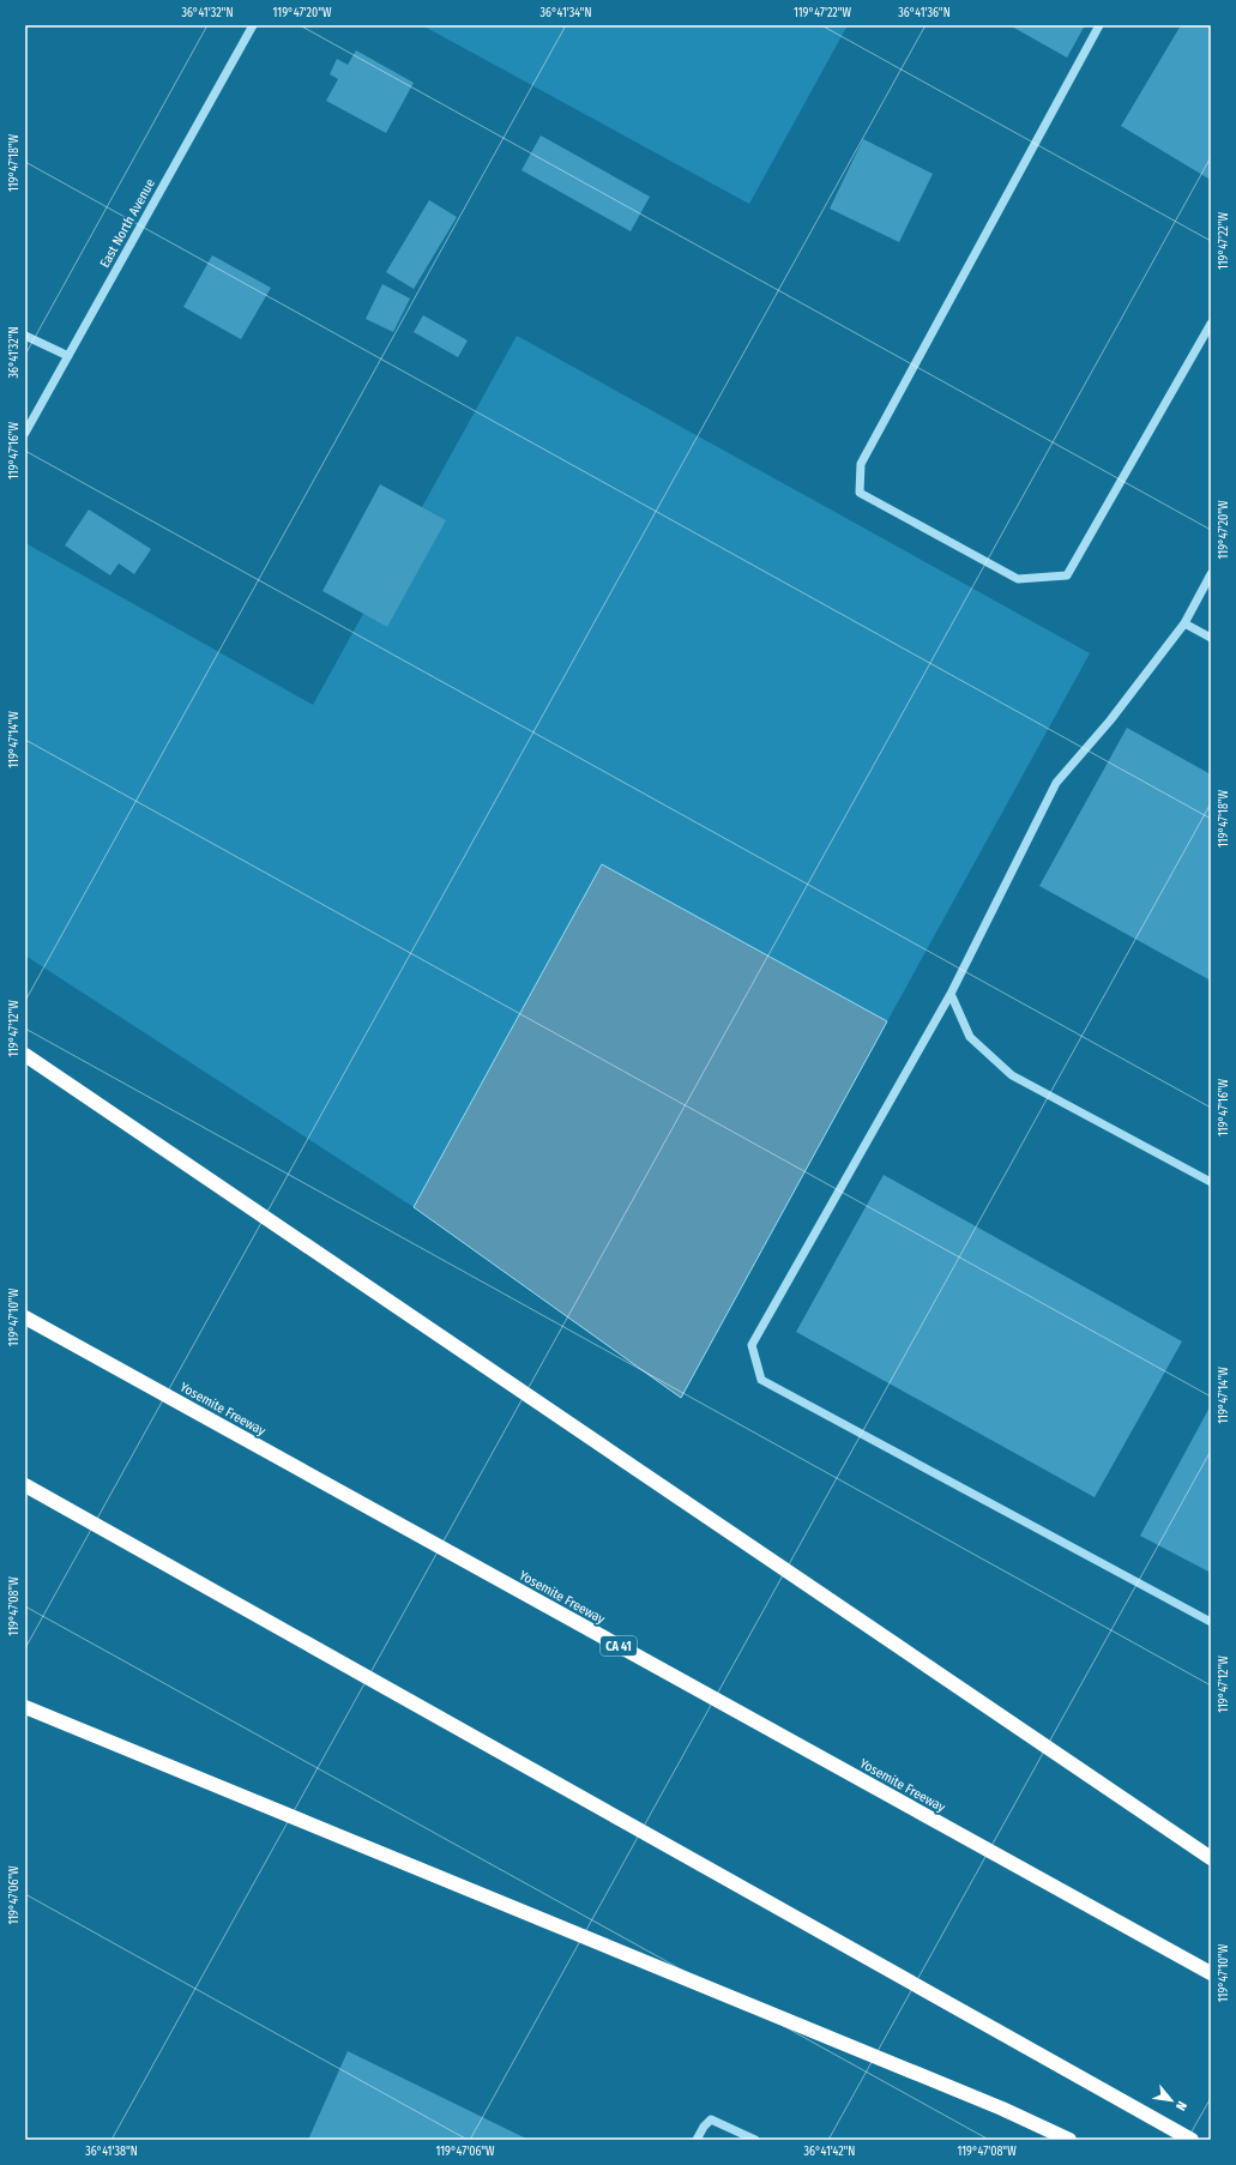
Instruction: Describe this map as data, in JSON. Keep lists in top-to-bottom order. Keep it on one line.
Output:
{"streets":{"highway":["Yosemite Freeway","CA 41"],"street":["East North Avenue"]},"north":"bottom right","coordinates":["36°41'32\"N","119°47'20\"W","36°41'34\"N","119°47'22\"W","36°41'36\"N","119°47'18\"W","119°47'16\"W","119°47'14\"W","119°47'12\"W","119°47'10\"W","119°47'08\"W","119°47'06\"W","36°41'38\"N","36°41'42\"N"]}
